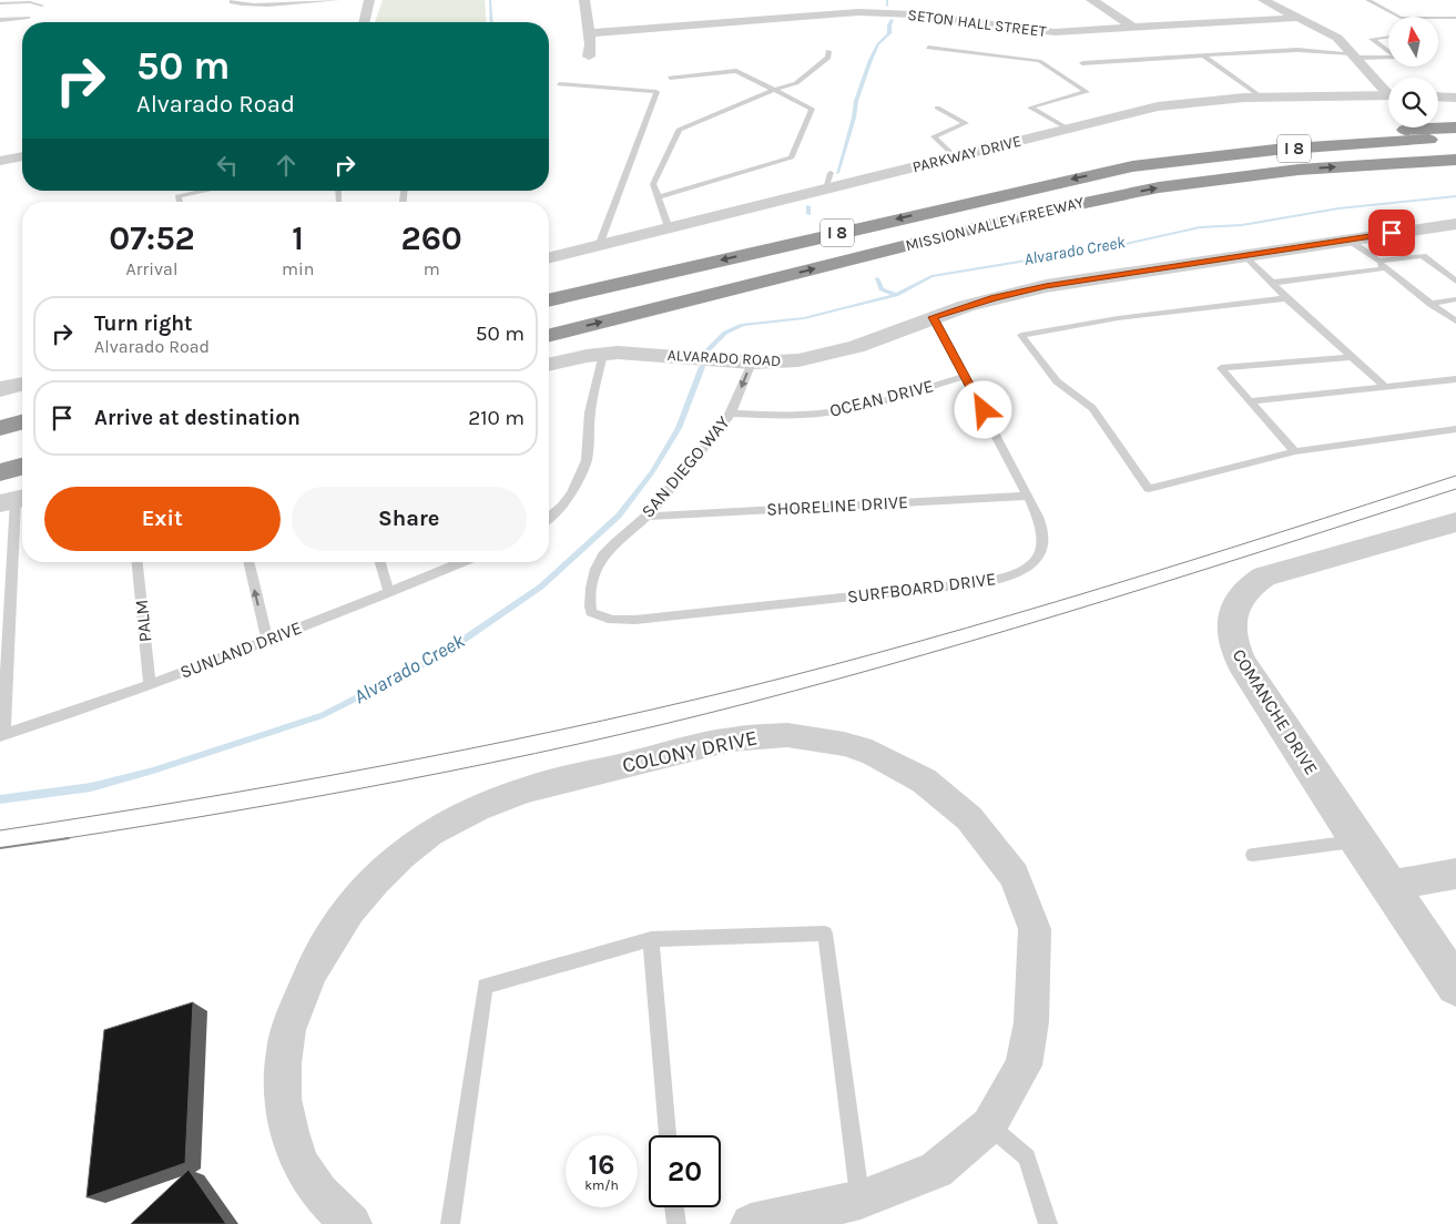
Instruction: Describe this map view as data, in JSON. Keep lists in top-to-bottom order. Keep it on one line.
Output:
{"streets":{"highway":["I 8","MISSION VALLEY FREEWAY"],"street":["SETON HALL STREET","PARKWAY DRIVE","ALVARADO ROAD","COMANCHE DRIVE","COLONY DRIVE"],"lane":["OCEAN DRIVE","SAN DIEGO WAY","SHORELINE DRIVE","SURFBOARD DRIVE","PALM","SUNLAND DRIVE"]},"crossings":[["ALVARADO ROAD","SAN DIEGO WAY"],["ALVARADO ROAD","SURFBOARD DRIVE"],["OCEAN DRIVE","SAN DIEGO WAY"],["OCEAN DRIVE","SURFBOARD DRIVE"],["SAN DIEGO WAY","SHORELINE DRIVE"],["SAN DIEGO WAY","SURFBOARD DRIVE"],["SHORELINE DRIVE","SURFBOARD DRIVE"],["PALM","SUNLAND DRIVE"]],"water":["Alvarado Creek"],"north":"top","page":{"turn":["50 m","Alvarado Road"],"eta":["07:52","Arrival","1","min","260","m"],"list":[{"name":"Turn right","note":"Alvarado Road","value":"50 m"},{"name":"Arrive at destination","value":"210 m"}],"buttons":["Exit","Share"],"speed":"16 km/h","limit":"20"}}
